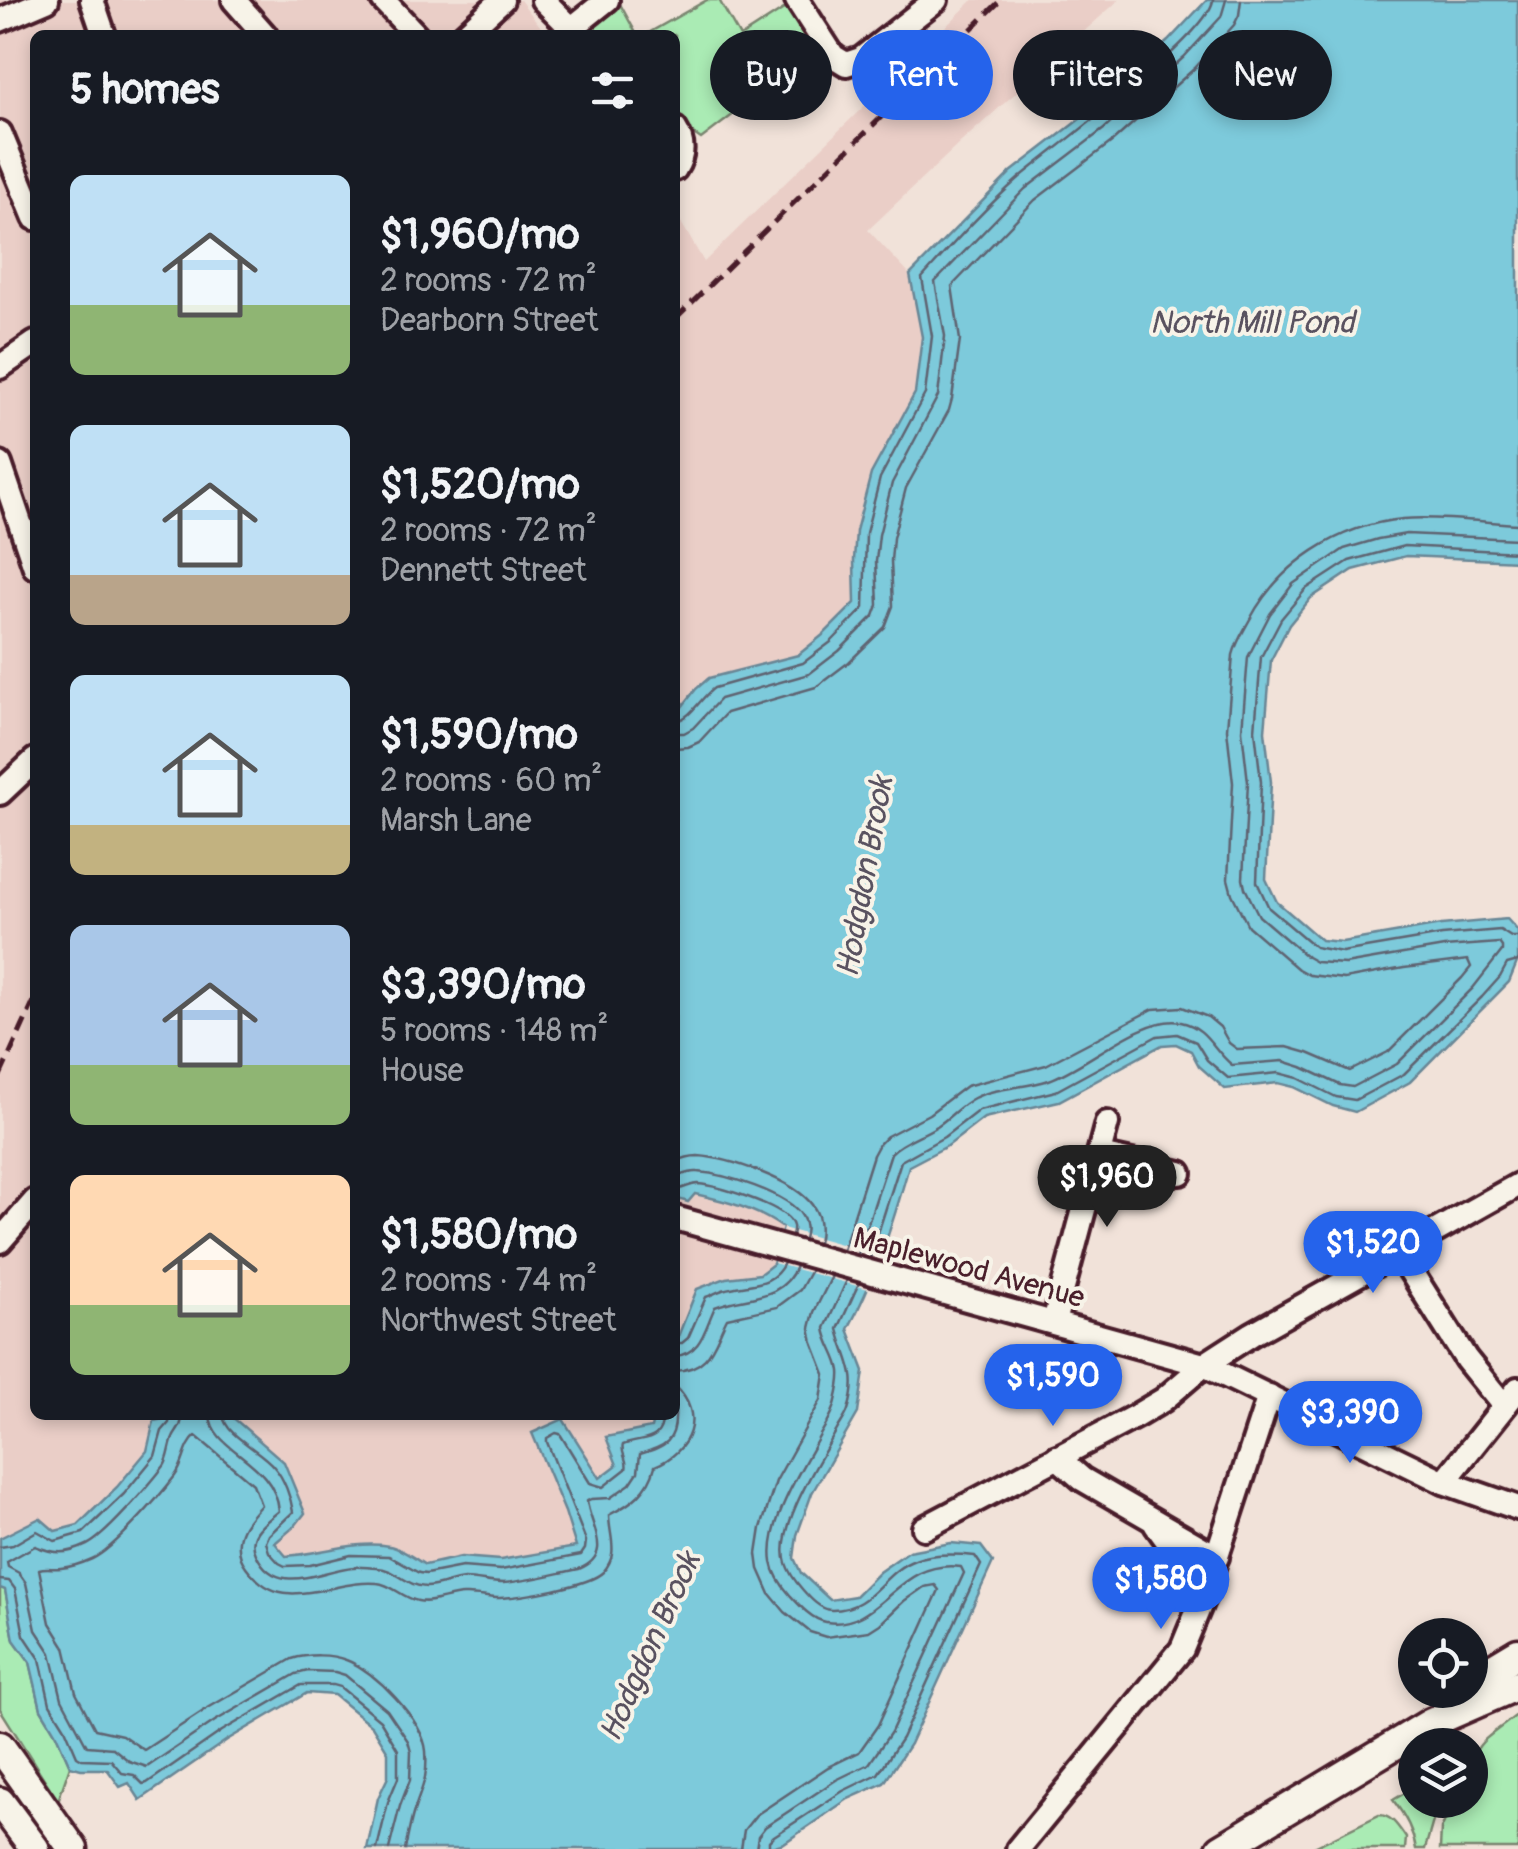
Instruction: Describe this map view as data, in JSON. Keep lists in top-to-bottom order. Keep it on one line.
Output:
{"streets":{"street":["Maplewood Avenue"]},"water":["North Mill Pond","Hodgdon Brook"],"page":{"chip":["Buy","Rent","Filters","New"],"heading":"5 homes","list":[{"name":"$1,960/mo","note":"2 rooms · 72 m² · Dearborn Street"},{"name":"$1,520/mo","note":"2 rooms · 72 m² · Dennett Street"},{"name":"$1,590/mo","note":"2 rooms · 60 m² · Marsh Lane"},{"name":"$3,390/mo","note":"5 rooms · 148 m² · House"},{"name":"$1,580/mo","note":"2 rooms · 74 m² · Northwest Street"}],"price":["$1,960","$1,520","$1,590","$3,390","$1,580"]}}
